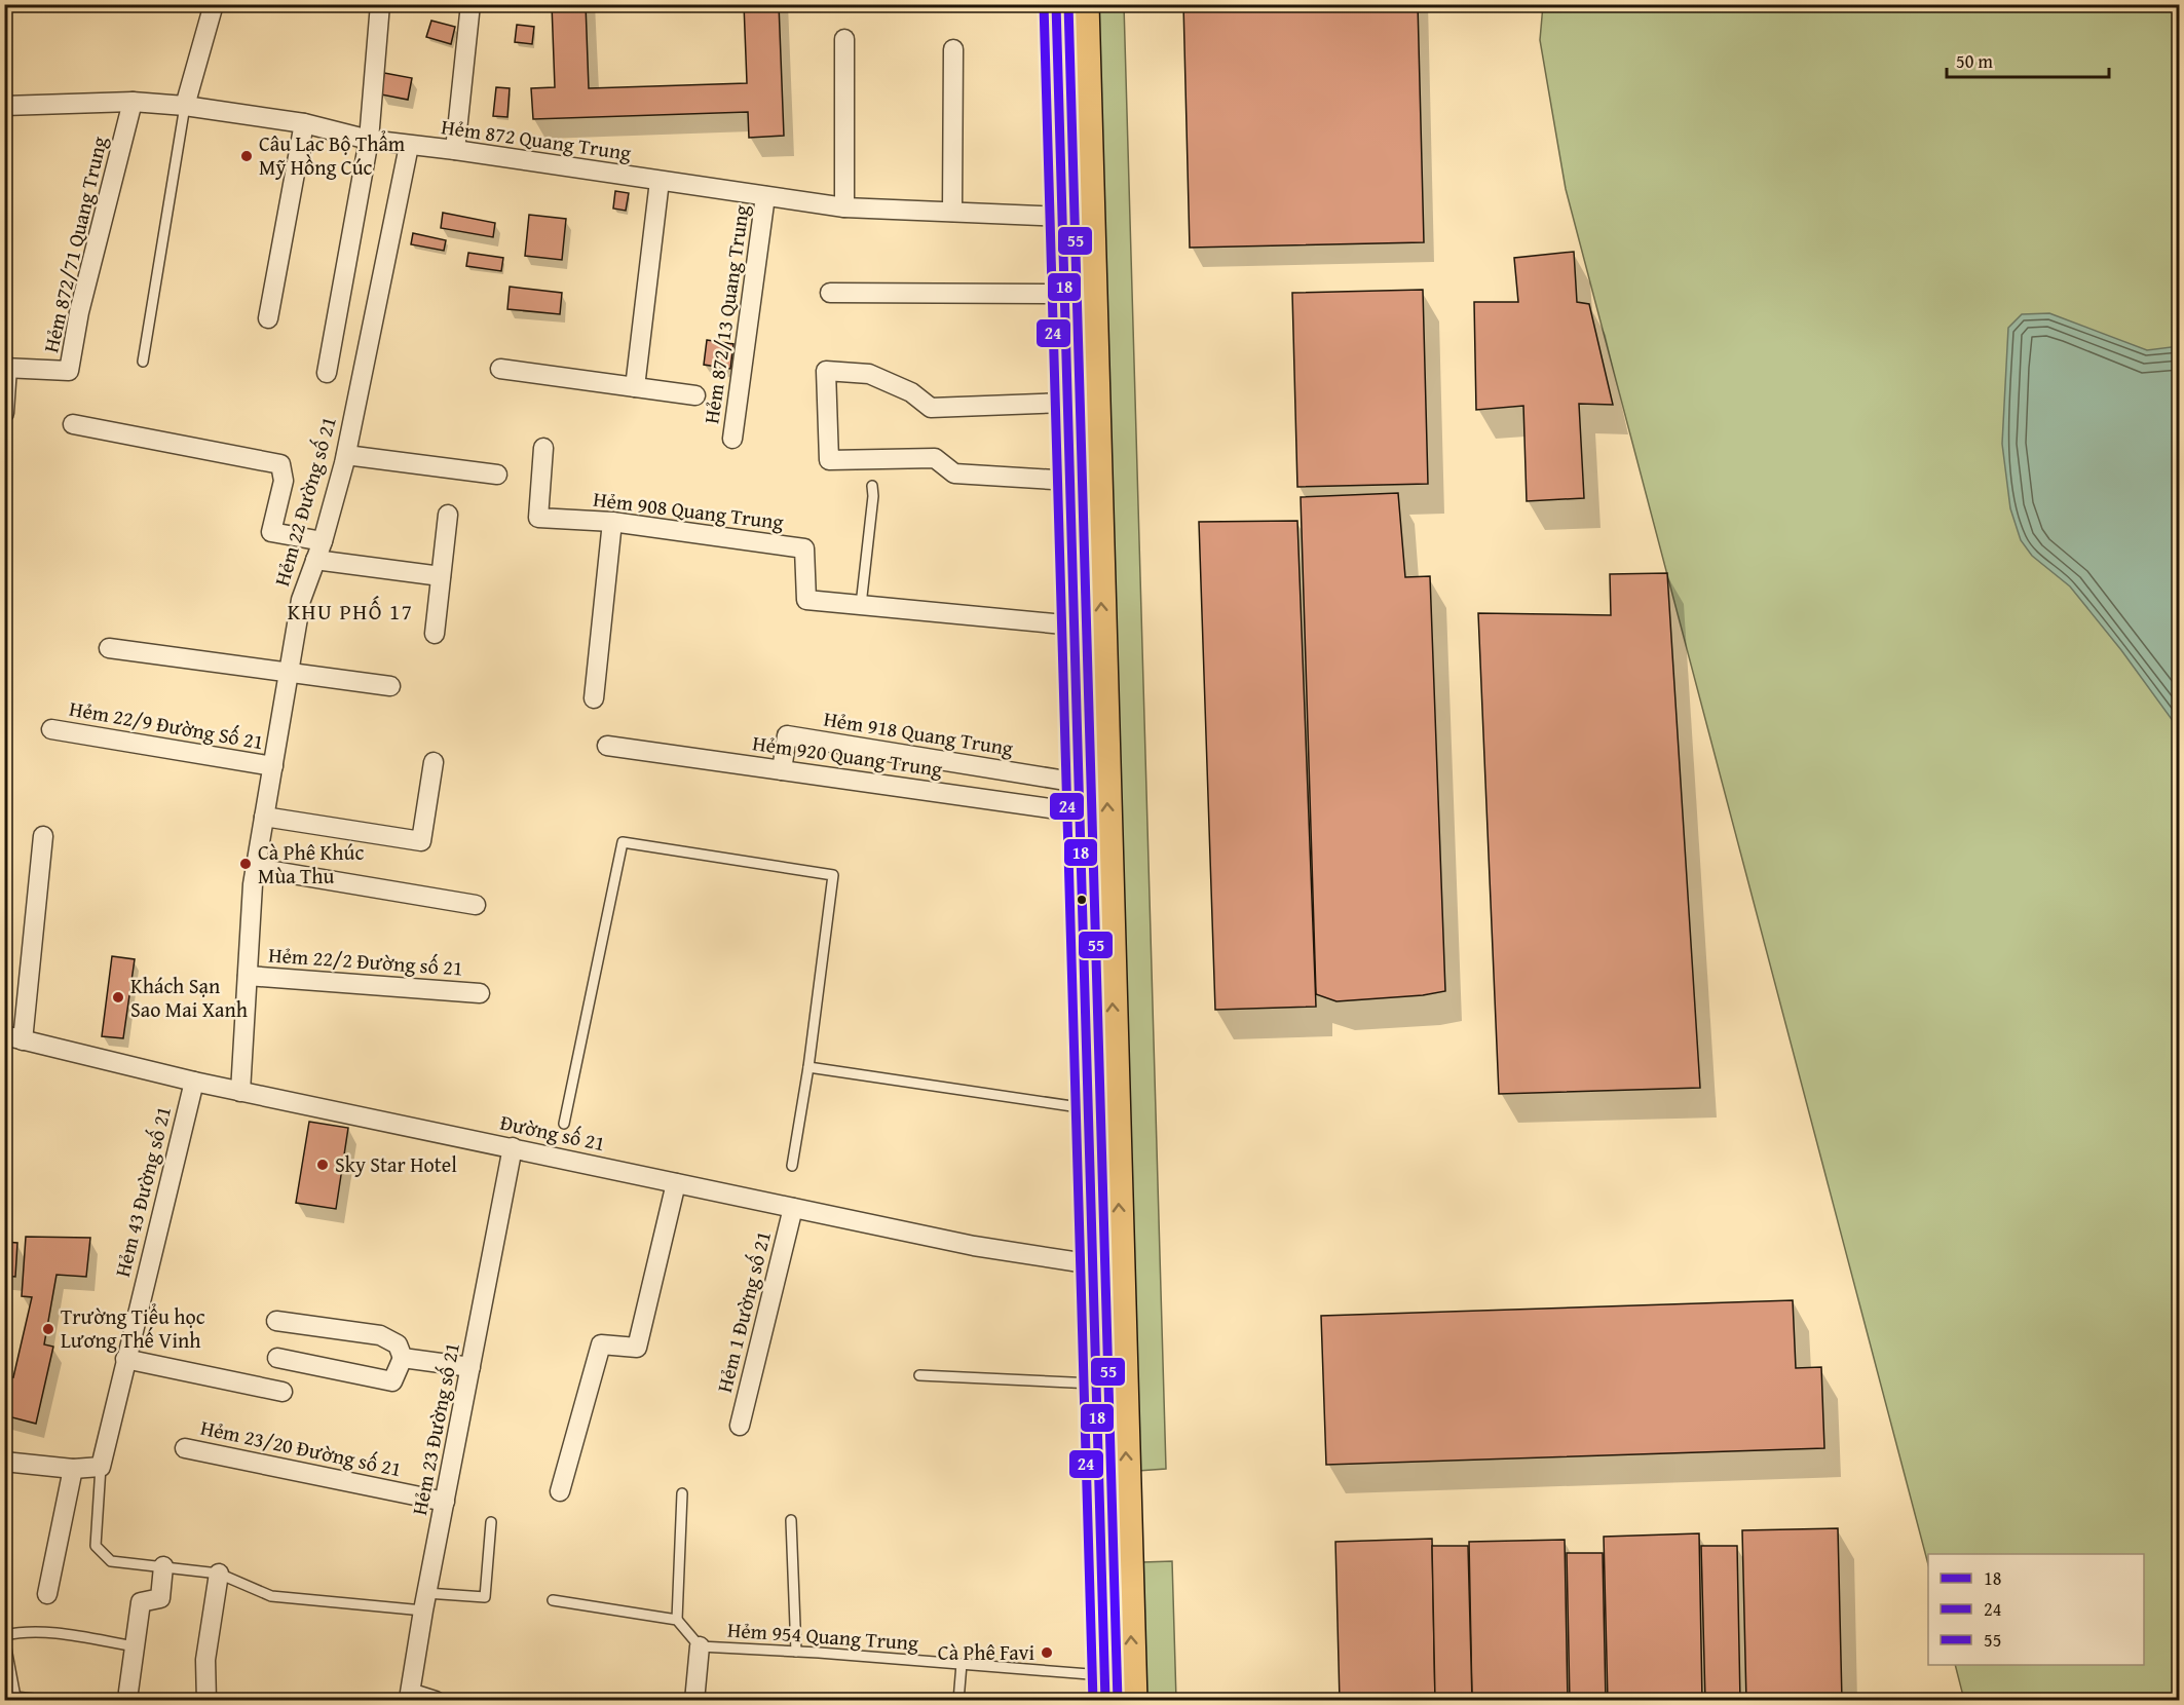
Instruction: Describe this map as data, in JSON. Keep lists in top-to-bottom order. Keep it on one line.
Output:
{"streets":{"street":["Hẻm 872 Quang Trung","Hẻm 872/71 Quang Trung","Hẻm 872/13 Quang Trung","Hẻm 22 Đường số 21","Hẻm 908 Quang Trung","Hẻm 22/9 Đường Số 21","Hẻm 918 Quang Trung","Hẻm 920 Quang Trung","Hẻm 22/2 Đường số 21","Đường số 21","Hẻm 43 Đường số 21","Hẻm 1 Đường số 21","Hẻm 23 Đường số 21","Hẻm 23/20 Đường số 21"],"lane":["Hẻm 954 Quang Trung"]},"crossings":[["Hẻm 872 Quang Trung","Hẻm 872/71 Quang Trung"],["Hẻm 872 Quang Trung","Hẻm 872/13 Quang Trung"],["Hẻm 872 Quang Trung","Hẻm 22 Đường số 21"],["Hẻm 22 Đường số 21","Hẻm 22/9 Đường Số 21"],["Hẻm 22 Đường số 21","Hẻm 22/2 Đường số 21"],["Hẻm 22 Đường số 21","Đường số 21"],["Hẻm 918 Quang Trung","Hẻm 920 Quang Trung"],["Đường số 21","Hẻm 43 Đường số 21"],["Đường số 21","Hẻm 1 Đường số 21"],["Đường số 21","Hẻm 23 Đường số 21"],["Hẻm 23 Đường số 21","Hẻm 23/20 Đường số 21"]],"districts":["KHU PHỐ 17"],"places":["Câu Lạc Bộ Thẩm Mỹ Hồng Cúc","Cà Phê Khúc Mùa Thu","Khách Sạn Sao Mai Xanh","Sky Star Hotel","Trường Tiểu học Lương Thế Vinh","Cà Phê Favi"],"lines":["transit line 18","transit line 24","transit line 55"],"legend":["18","24","55"],"scale_bar":"50 m"}
